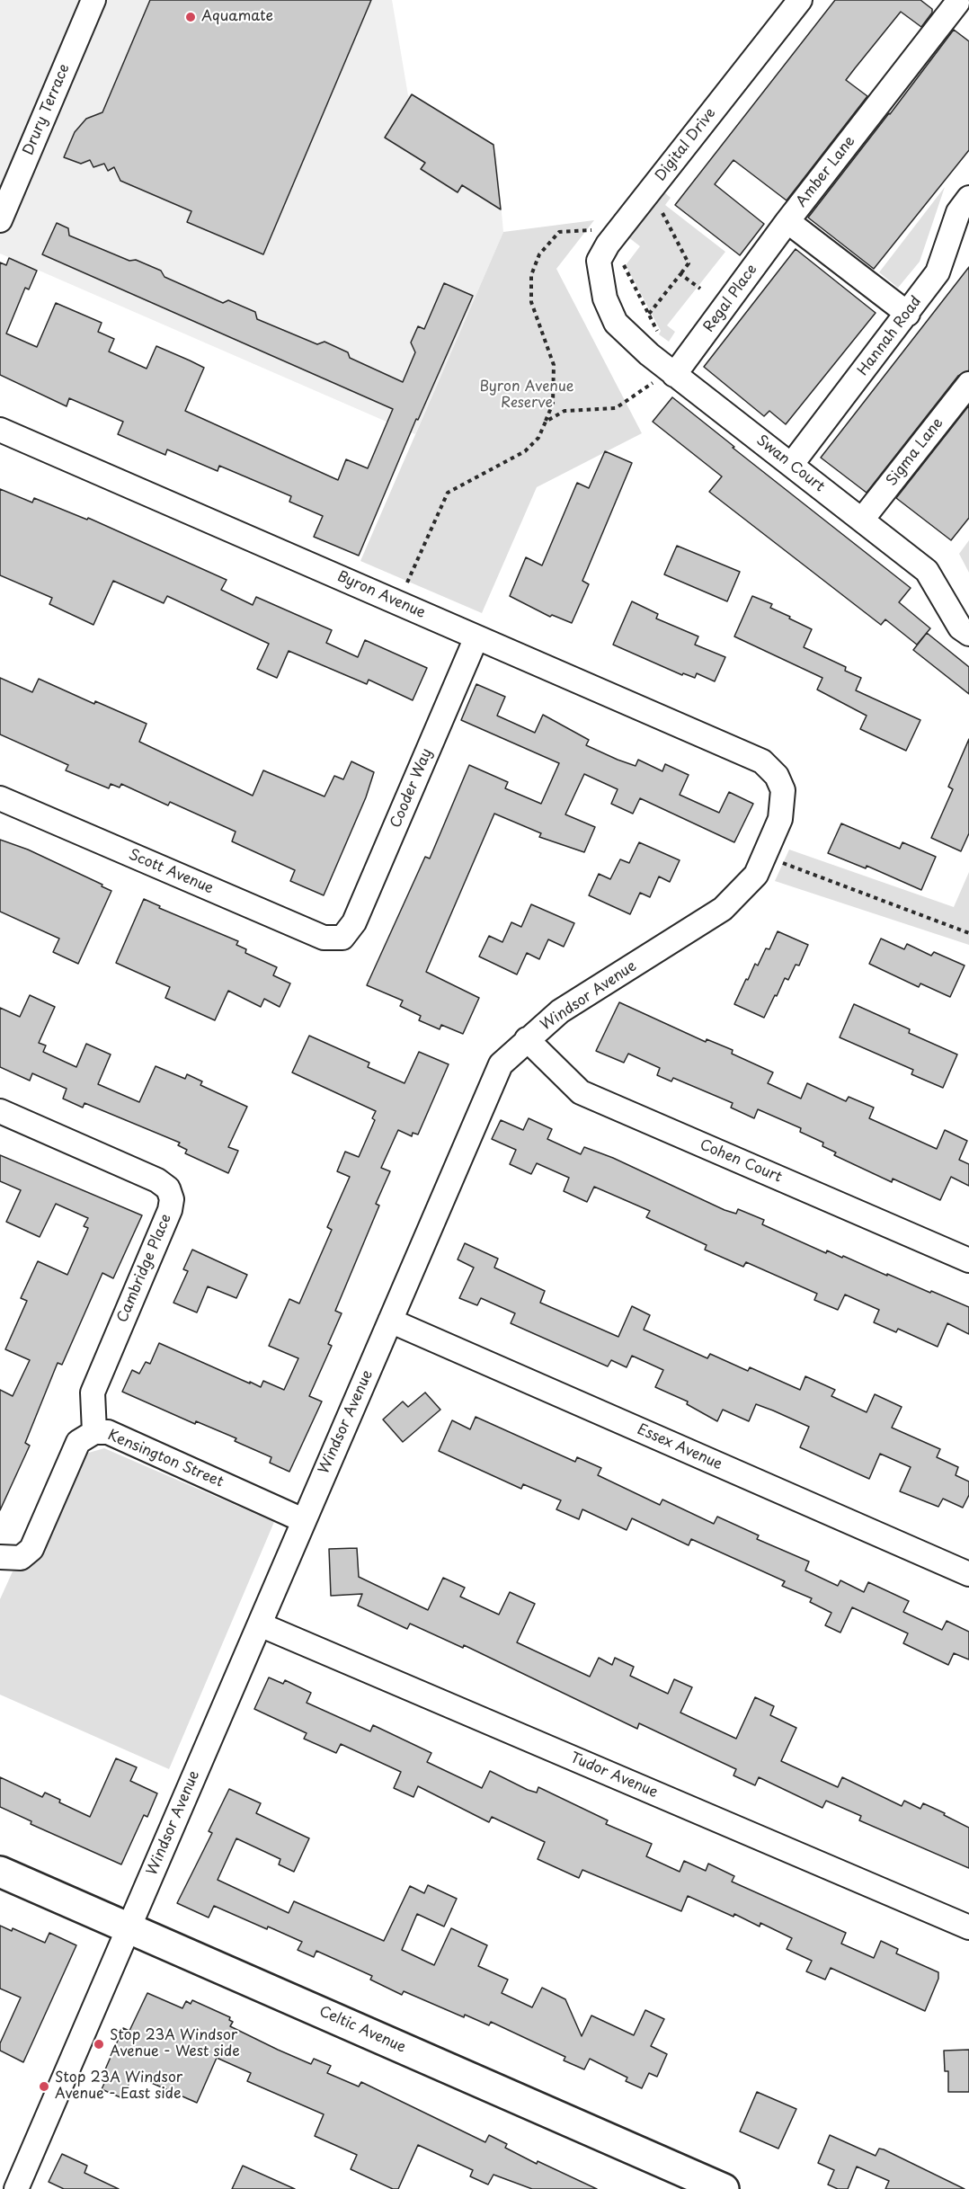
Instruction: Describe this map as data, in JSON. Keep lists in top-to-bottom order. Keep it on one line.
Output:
{"streets":{"street":["Drury Terrace","Digital Drive","Amber Lane","Regal Place","Hannah Road","Sigma Lane","Swan Court","Byron Avenue","Cooder Way","Scott Avenue","Windsor Avenue","Cohen Court","Cambridge Place","Essex Avenue","Kensington Street","Tudor Avenue","Celtic Avenue"]},"crossings":[["Digital Drive","Swan Court"],["Amber Lane","Regal Place"],["Amber Lane","Hannah Road"],["Regal Place","Swan Court"],["Hannah Road","Swan Court"],["Sigma Lane","Swan Court"],["Byron Avenue","Cooder Way"],["Byron Avenue","Windsor Avenue"],["Cooder Way","Scott Avenue"],["Windsor Avenue","Cohen Court"],["Windsor Avenue","Essex Avenue"],["Windsor Avenue","Kensington Street"],["Windsor Avenue","Tudor Avenue"],["Windsor Avenue","Celtic Avenue"],["Cambridge Place","Kensington Street"]],"parks":["Byron Avenue Reserve"],"places":["Aquamate","Stop 23A Windsor Avenue - West side","Stop 23A Windsor Avenue - East side"]}
